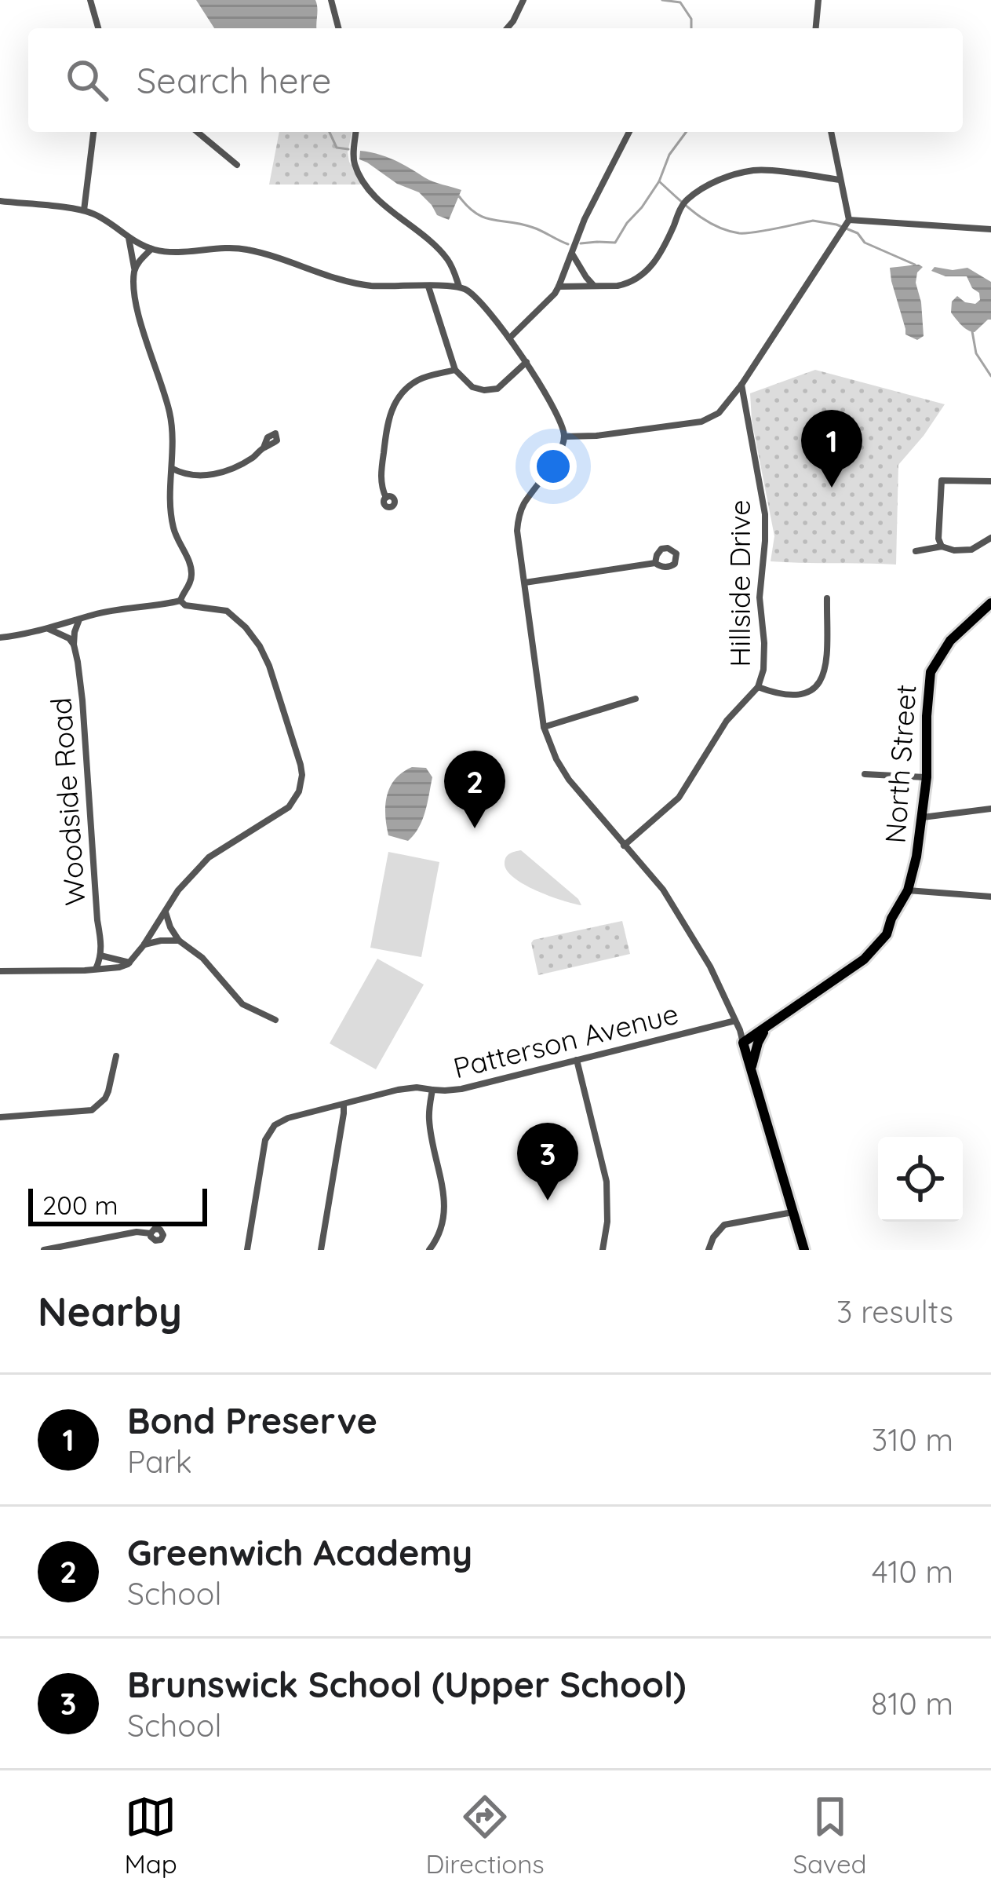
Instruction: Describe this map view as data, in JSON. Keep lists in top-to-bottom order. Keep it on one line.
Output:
{"streets":{"main road":["North Street"],"street":["Hillside Drive","Woodside Road","Patterson Avenue"]},"scale_bar":"200 m","page":{"search":"Search here","pins":["1","2","3"],"scale":"200 m","heading":["Nearby","3 results"],"list":[{"mark":"1","name":"Bond Preserve","note":"Park","value":"310 m"},{"mark":"2","name":"Greenwich Academy","note":"School","value":"410 m"},{"mark":"3","name":"Brunswick School (Upper School)","note":"School","value":"810 m"}],"nav":["Map","Directions","Saved"]}}
